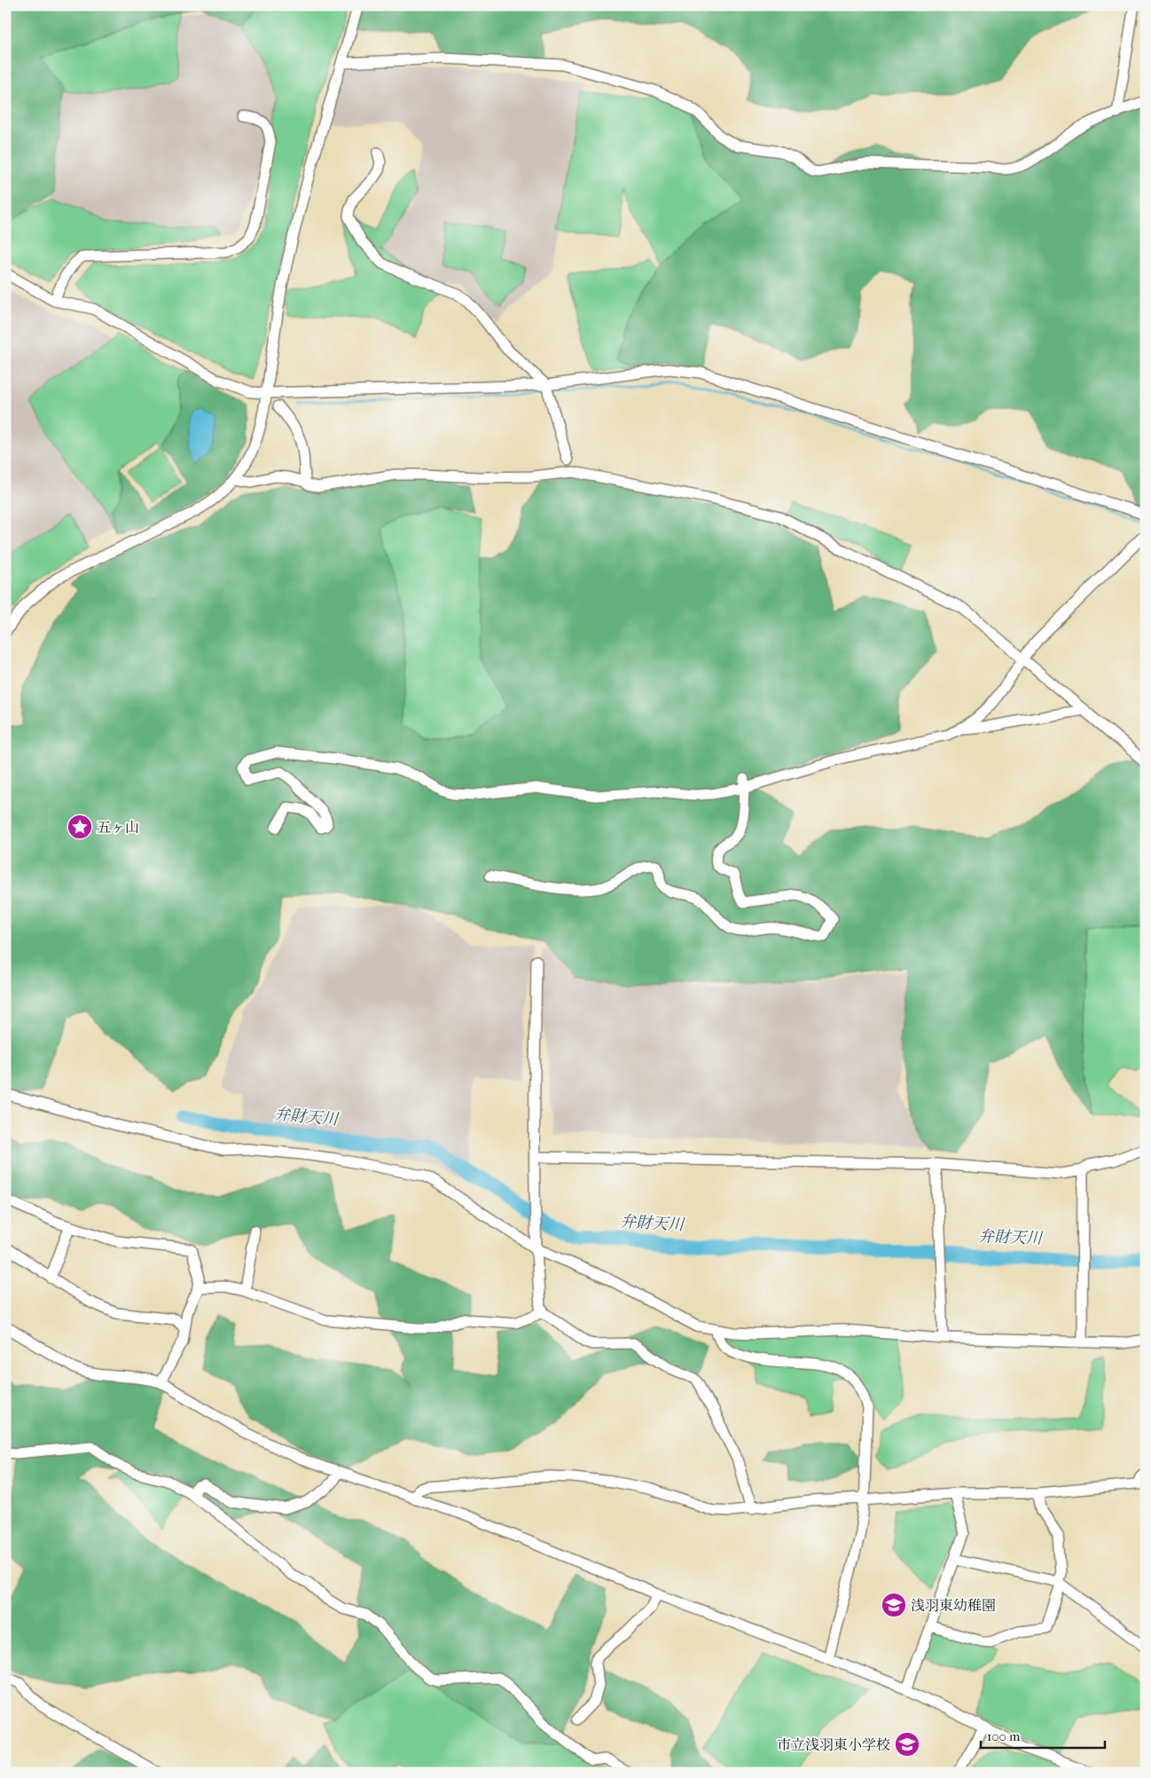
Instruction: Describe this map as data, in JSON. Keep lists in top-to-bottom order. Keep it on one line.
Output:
{"water":["弁財天川"],"places":{"place":["五ヶ山"],"school or university":["浅羽東幼稚園","市立浅羽東小学校"]},"scale_bar":"100 m"}
